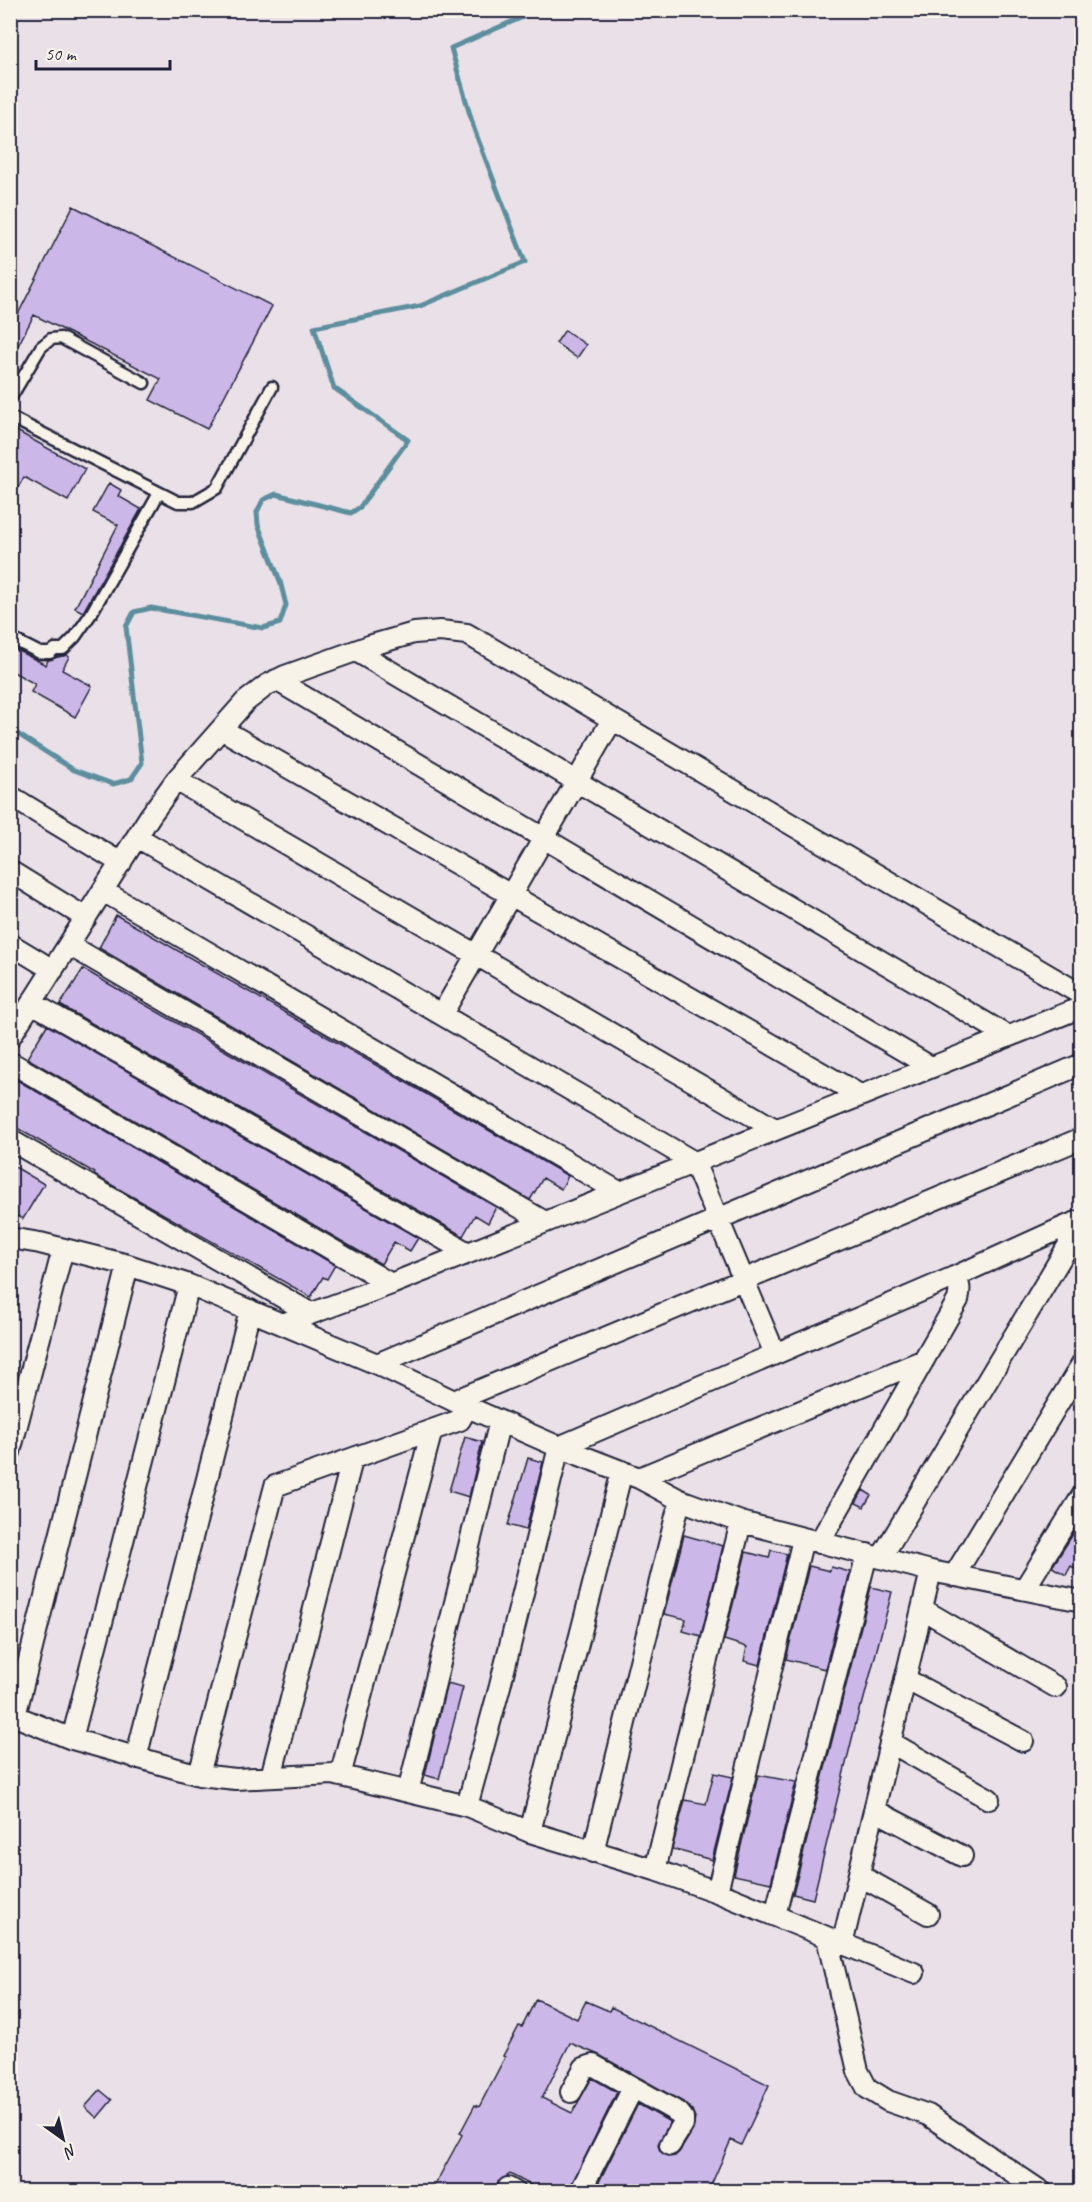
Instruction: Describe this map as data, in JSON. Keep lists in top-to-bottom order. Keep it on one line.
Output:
{"scale_bar":"50 m","north":"bottom right"}
